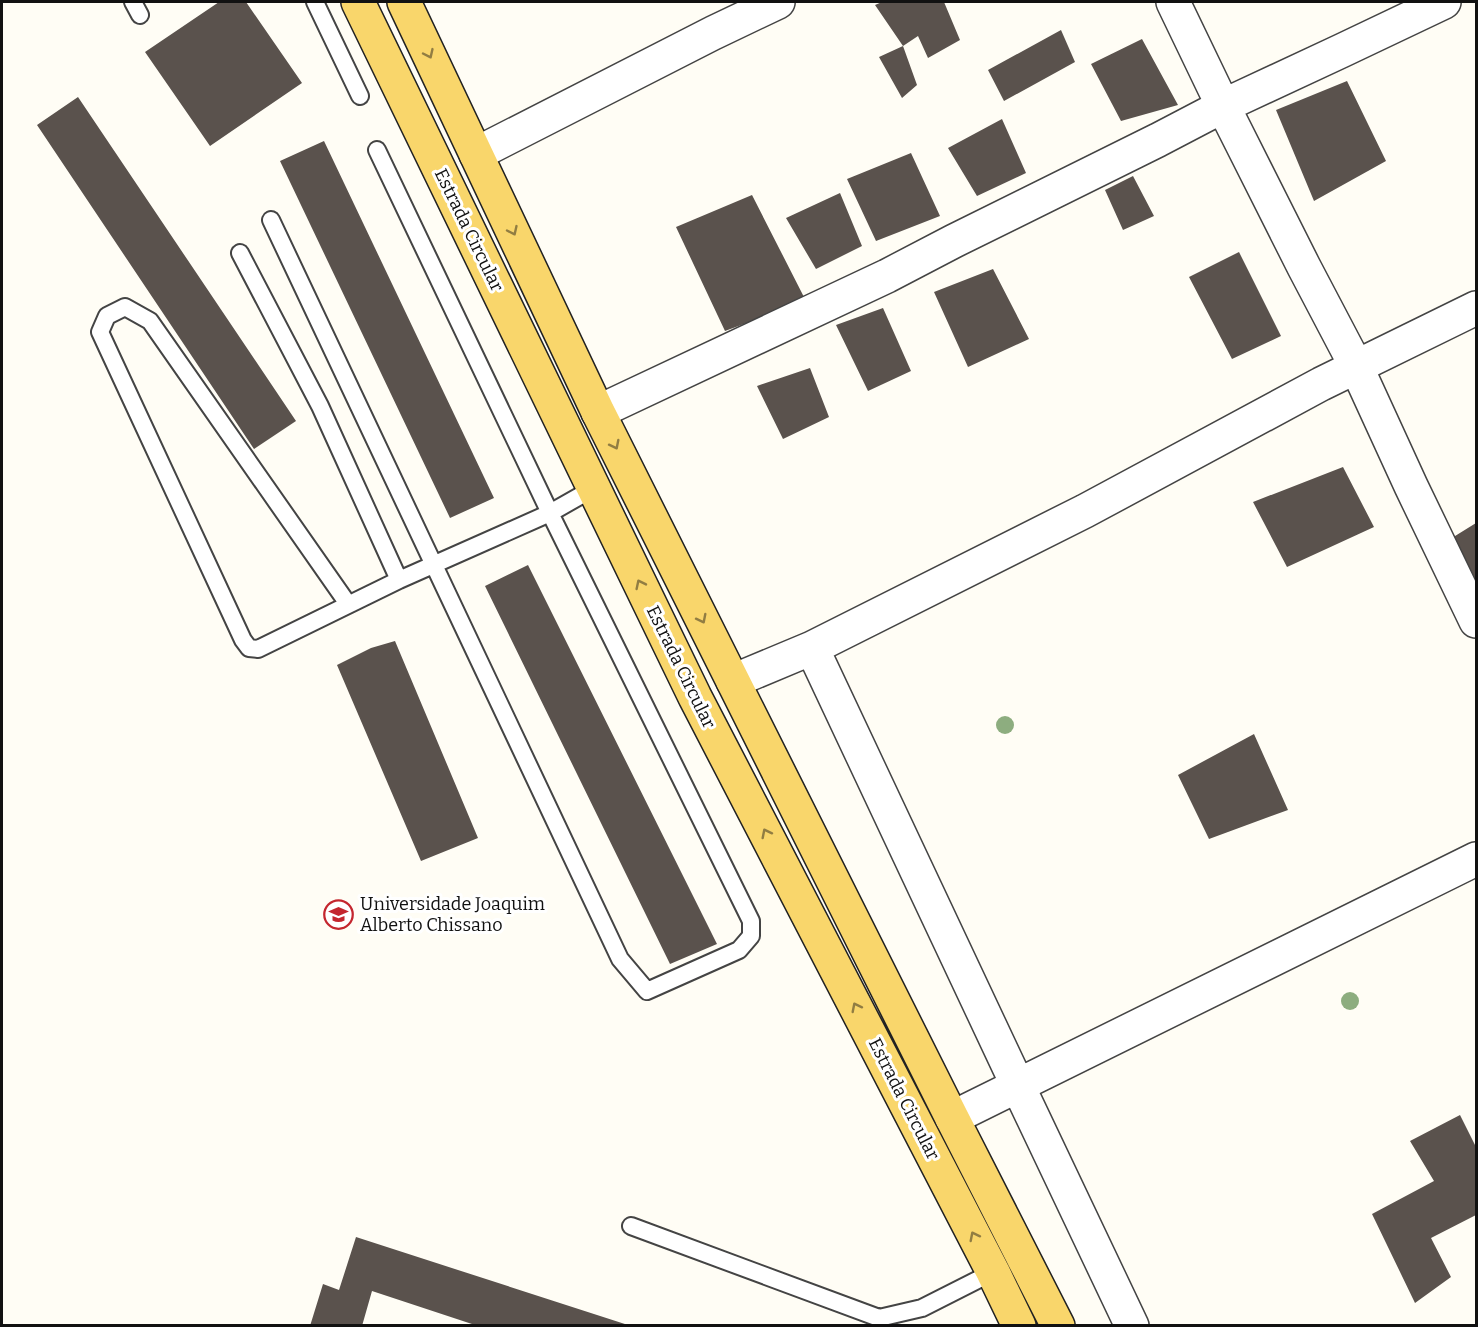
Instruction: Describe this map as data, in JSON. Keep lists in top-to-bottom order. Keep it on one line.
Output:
{"streets":{"main road":["Estrada Circular"]},"places":{"school or university":["Universidade Joaquim Alberto Chissano"]}}
